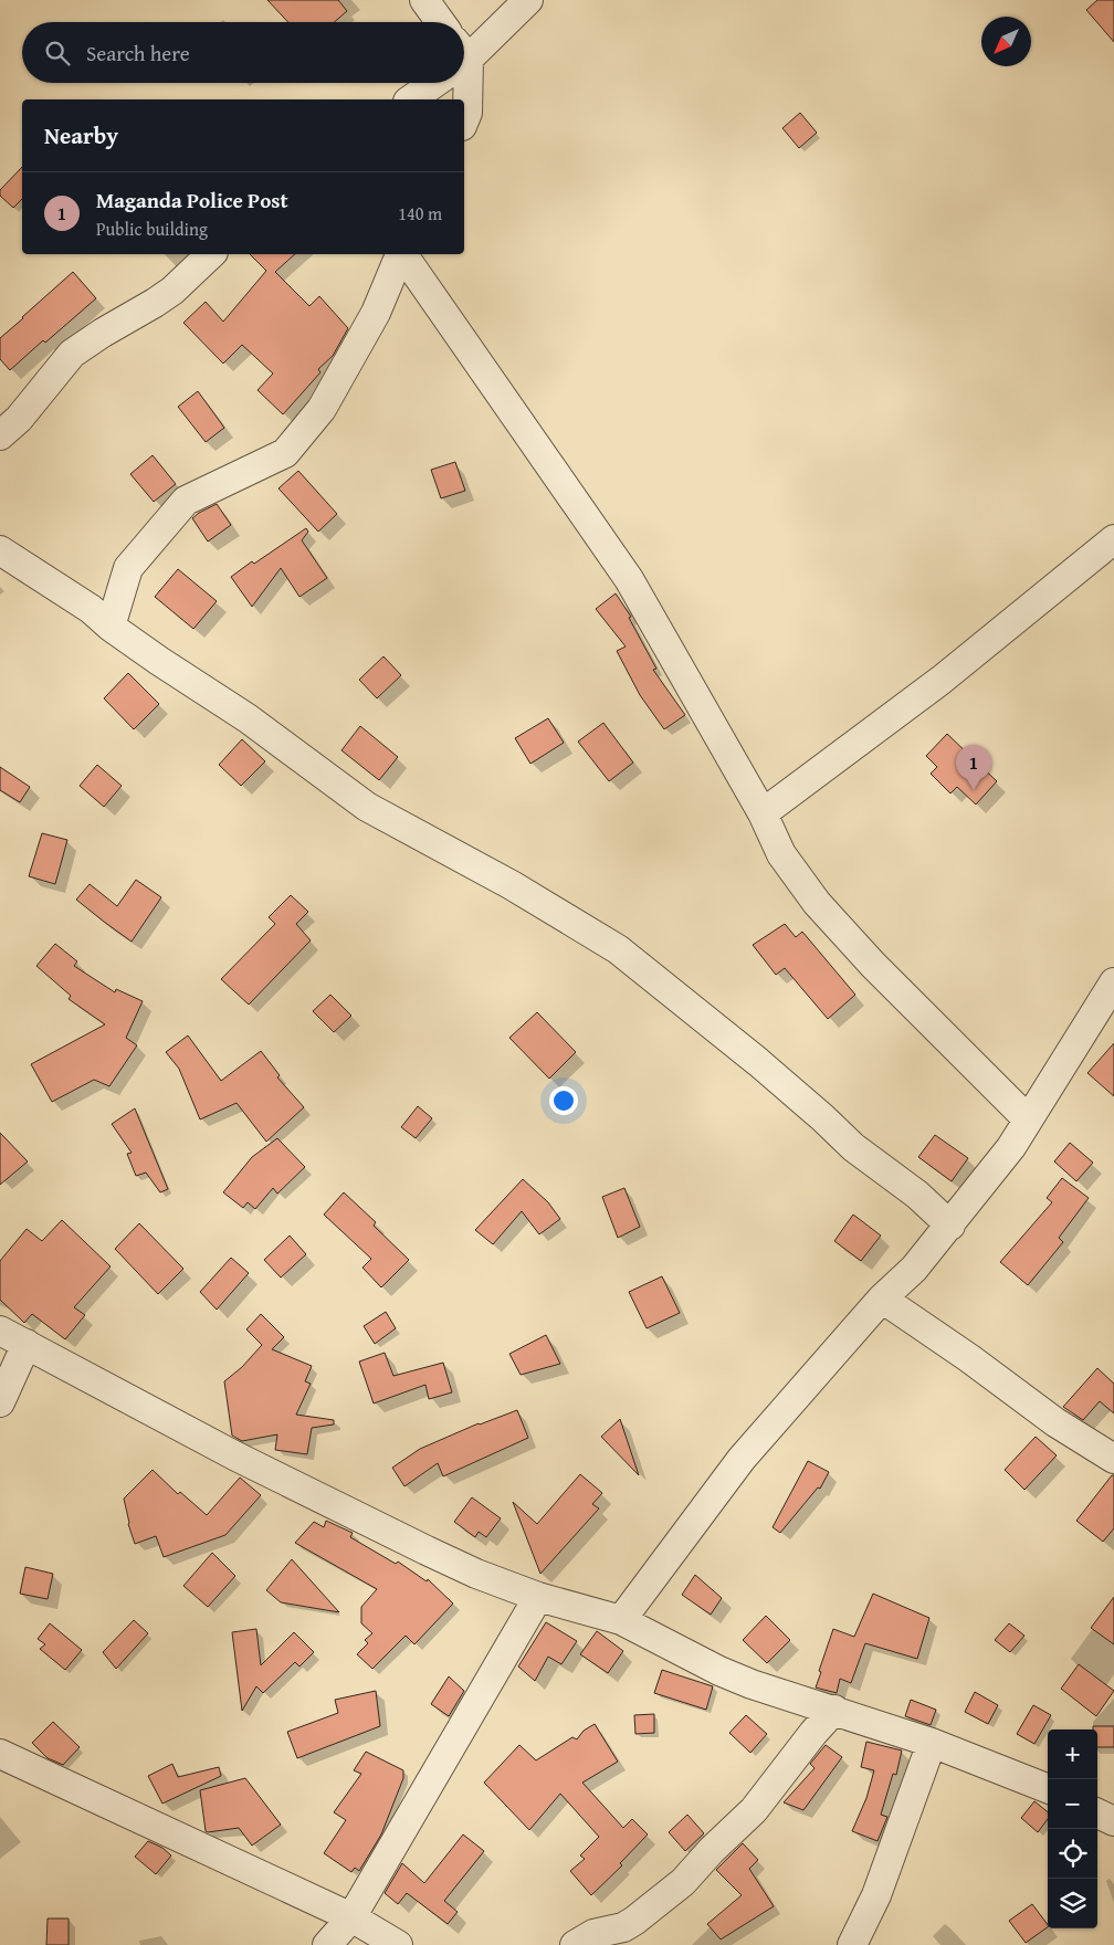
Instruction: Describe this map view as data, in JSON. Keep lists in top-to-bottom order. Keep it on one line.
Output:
{"north":"bottom left","page":{"search":"Search here","heading":"Nearby","list":[{"mark":"1","name":"Maganda Police Post","note":"Public building","value":"140 m"}],"pins":"1","map_buttons":["+","−"]}}
